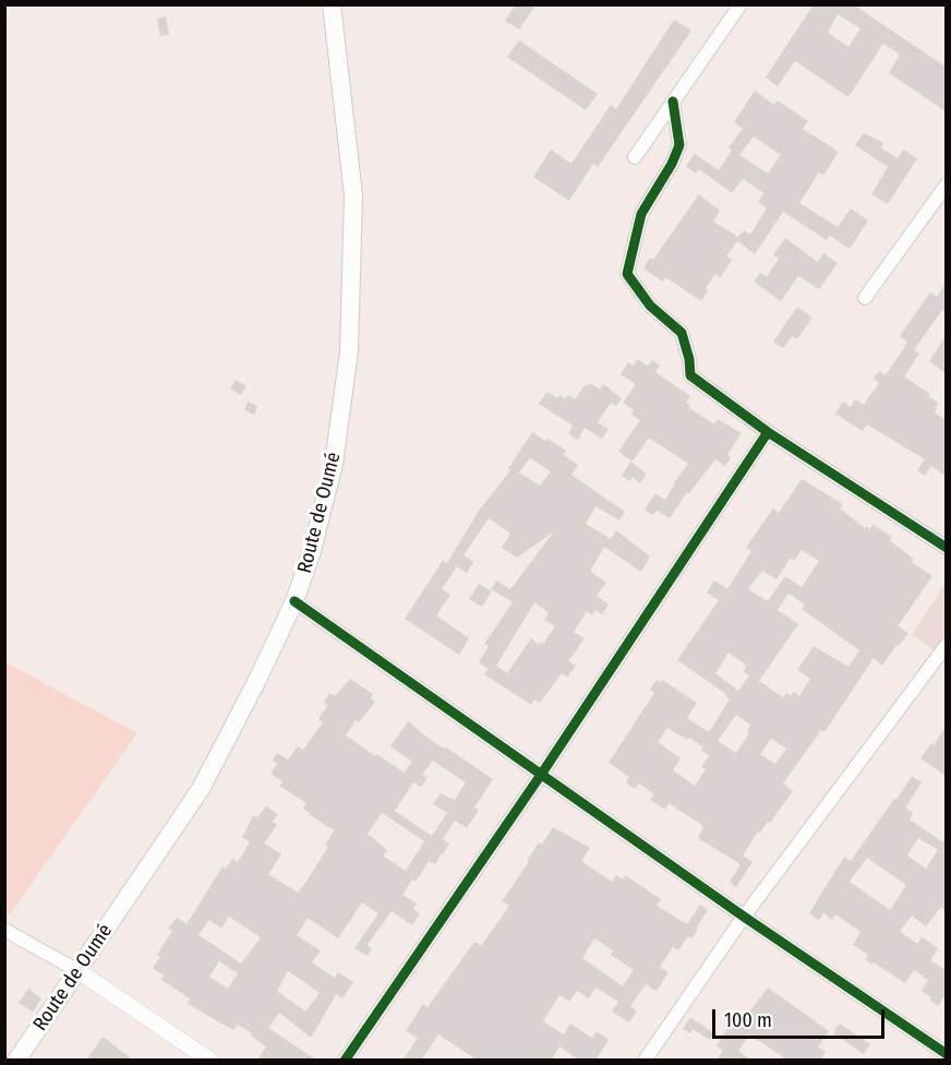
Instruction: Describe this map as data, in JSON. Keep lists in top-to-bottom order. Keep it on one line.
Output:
{"streets":{"main road":["Route de Oumé"]},"scale_bar":"100 m"}
